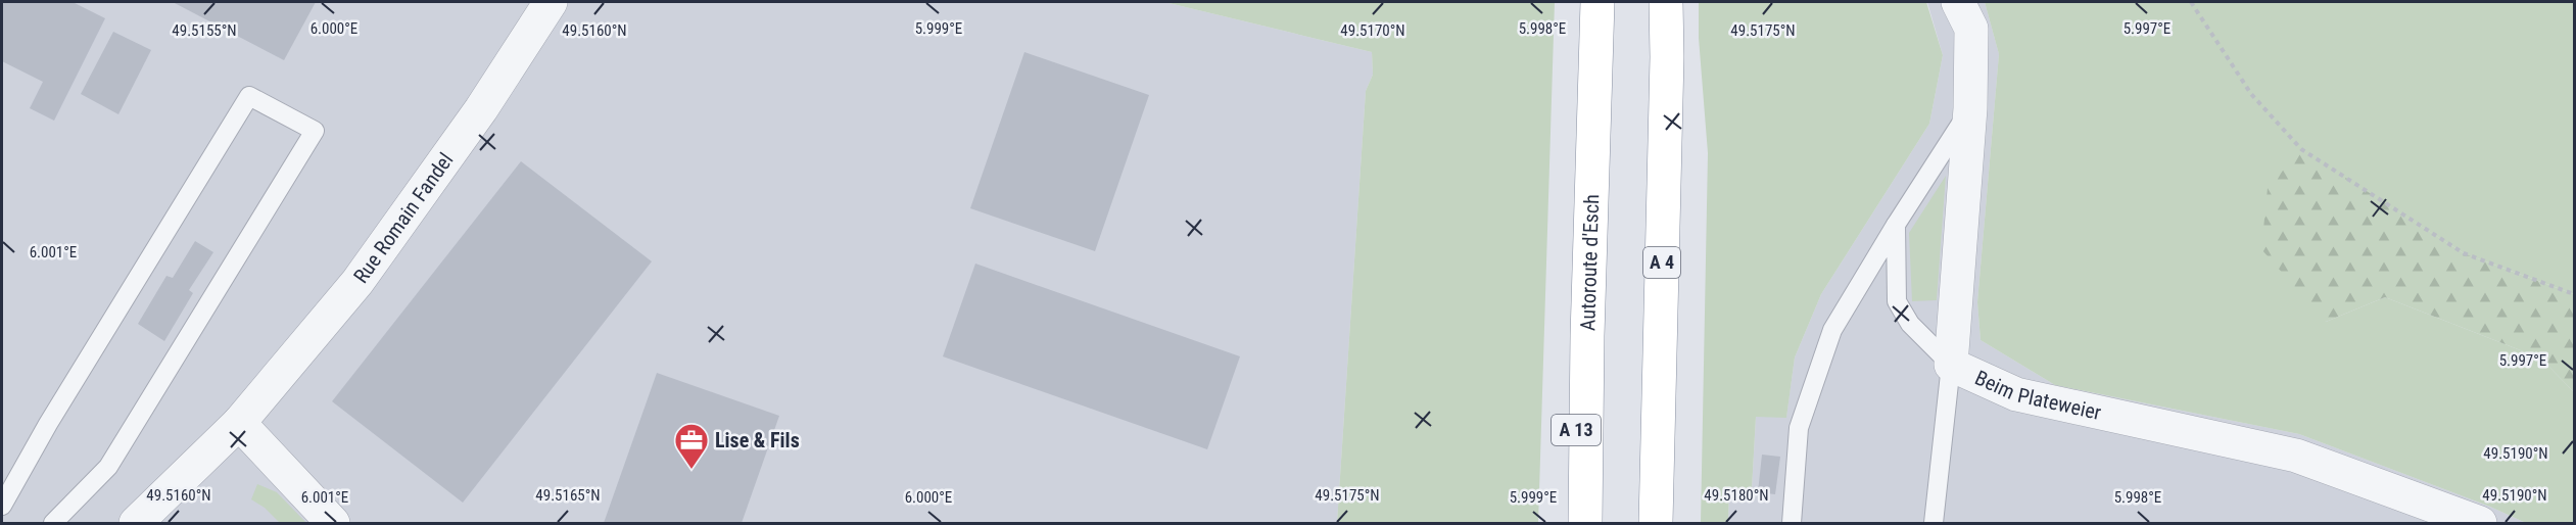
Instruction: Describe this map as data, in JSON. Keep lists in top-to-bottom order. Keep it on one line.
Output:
{"streets":{"highway":["Autoroute d'Esch","A 4","A 13"],"street":["Rue Romain Fandel","Beim Plateweier"]},"crossings":[["Autoroute d'Esch","A 13"]],"places":{"office":["Lise & Fils"]},"coordinates":["6.000°E","5.999°E","5.998°E","5.997°E","49.5155°N","49.5160°N","49.5170°N","49.5175°N","6.001°E","49.5190°N","49.5165°N","49.5180°N"]}
